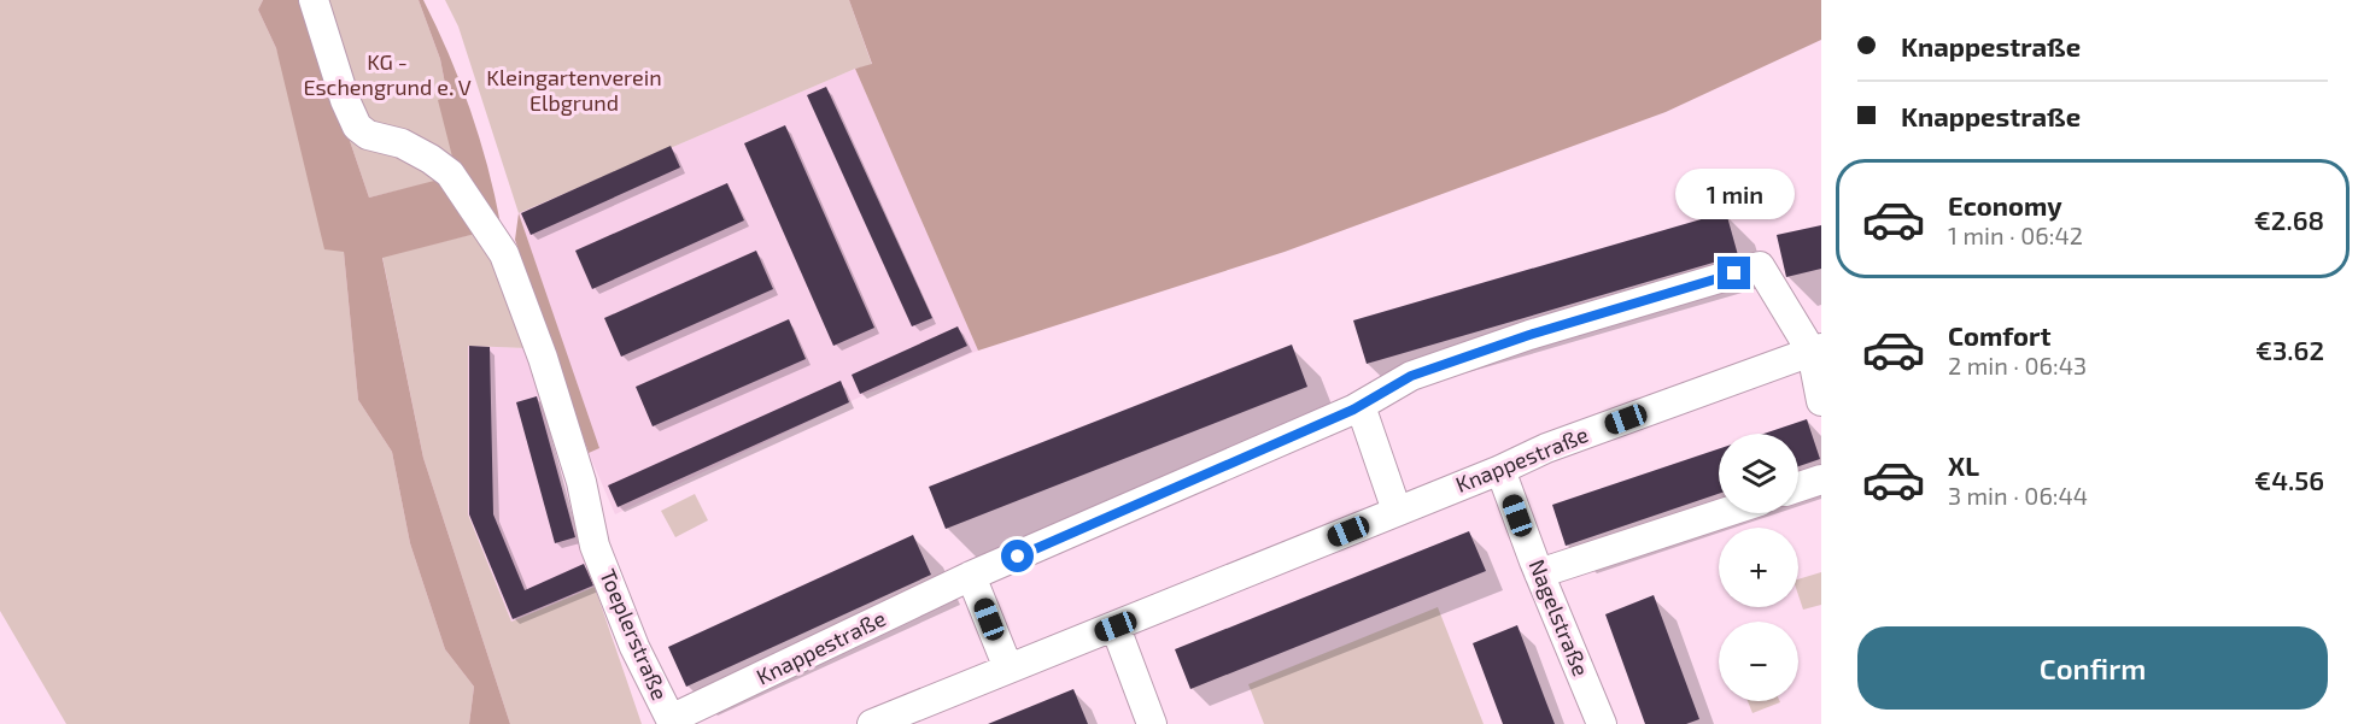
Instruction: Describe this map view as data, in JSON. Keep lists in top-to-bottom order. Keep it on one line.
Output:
{"streets":{"street":["Knappestraße","Nagelstraße","Toeplerstraße"]},"crossings":[["Knappestraße","Nagelstraße"],["Knappestraße","Toeplerstraße"]],"parks":["KG - Eschengrund e. V","Kleingartenverein Elbgrund"],"page":{"banner":["Knappestraße","Knappestraße"],"list":[{"name":"Economy","note":"1 min · 06:42","value":"€2.68"},{"name":"Comfort","note":"2 min · 06:43","value":"€3.62"},{"name":"XL","note":"3 min · 06:44","value":"€4.56"}],"bubble":"1 min","map_buttons":["+","−"],"buttons":"Confirm"}}
